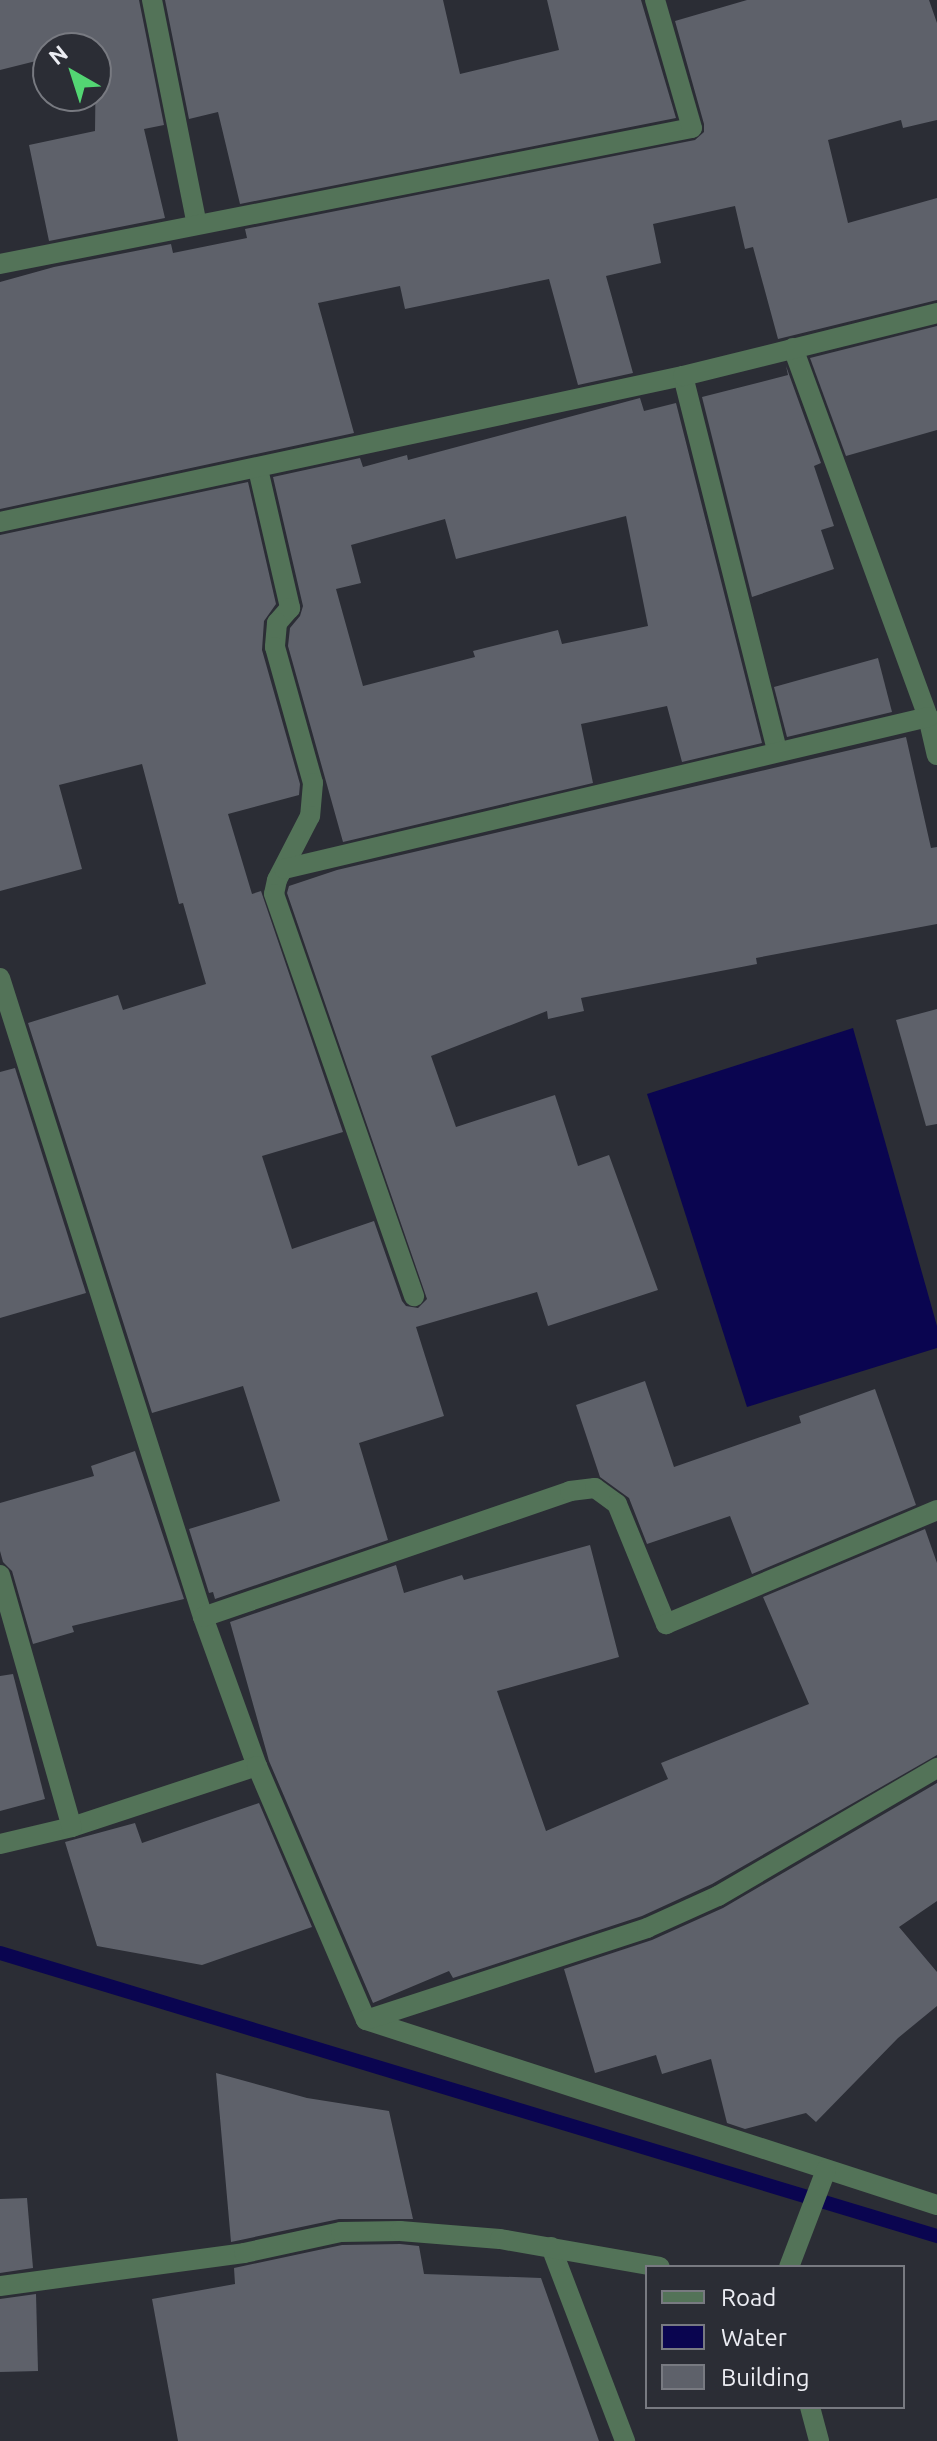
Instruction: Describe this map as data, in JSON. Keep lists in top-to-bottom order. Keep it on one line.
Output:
{"legend":["Road","Water","Building"],"north":"top left"}
